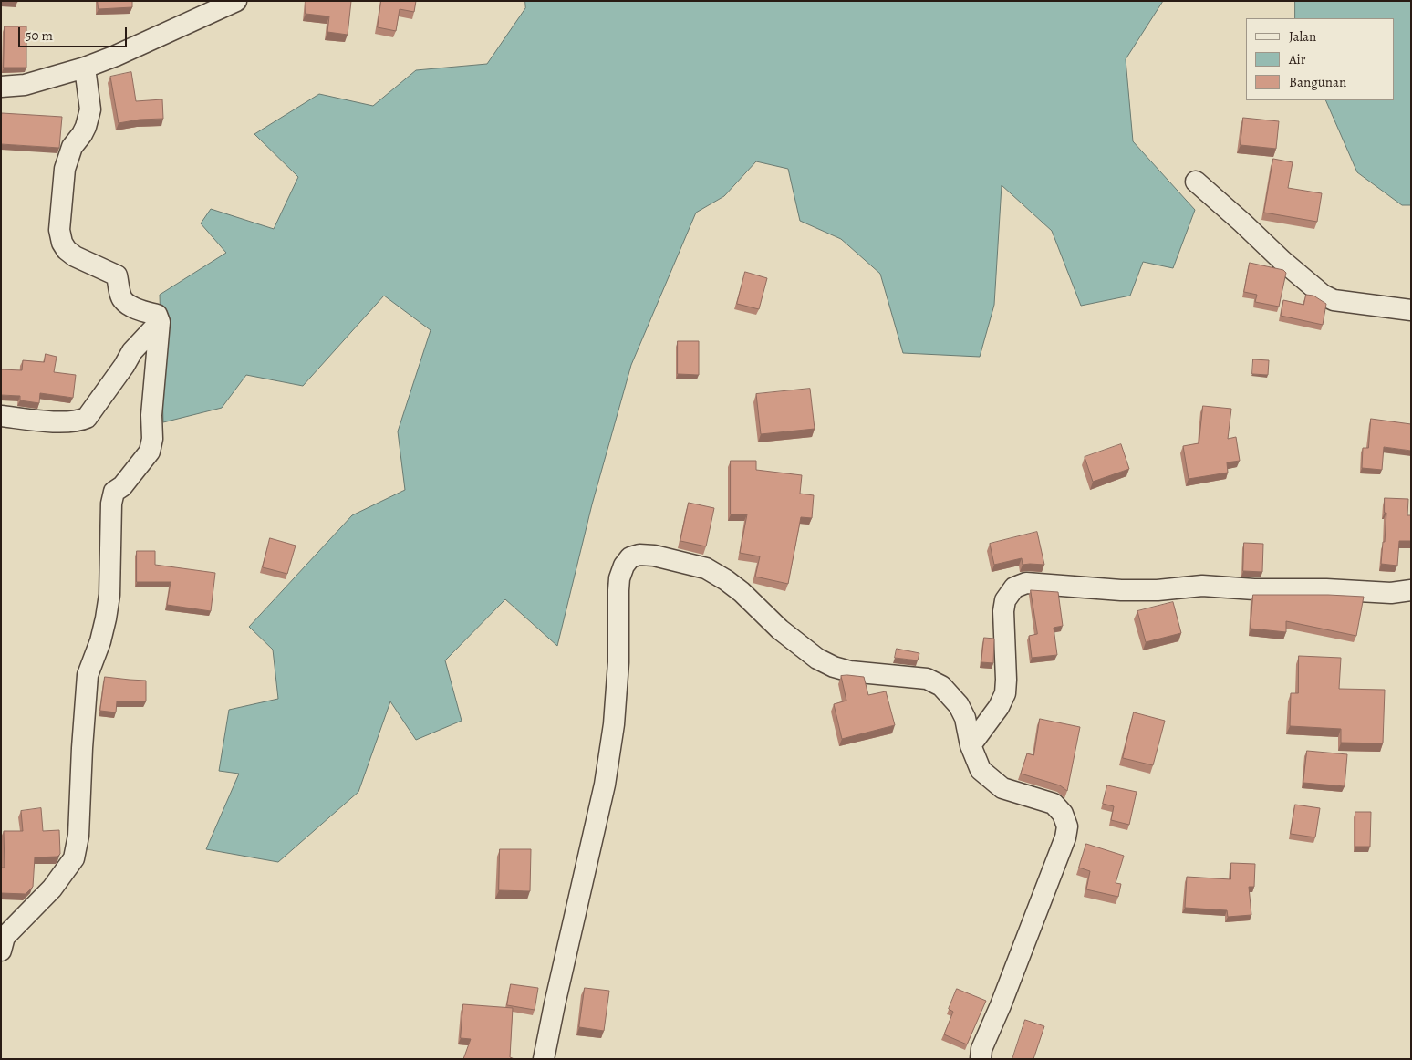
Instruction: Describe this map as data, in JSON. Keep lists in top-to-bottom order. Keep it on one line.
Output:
{"legend":["Jalan","Air","Bangunan"],"scale_bar":"50 m"}
